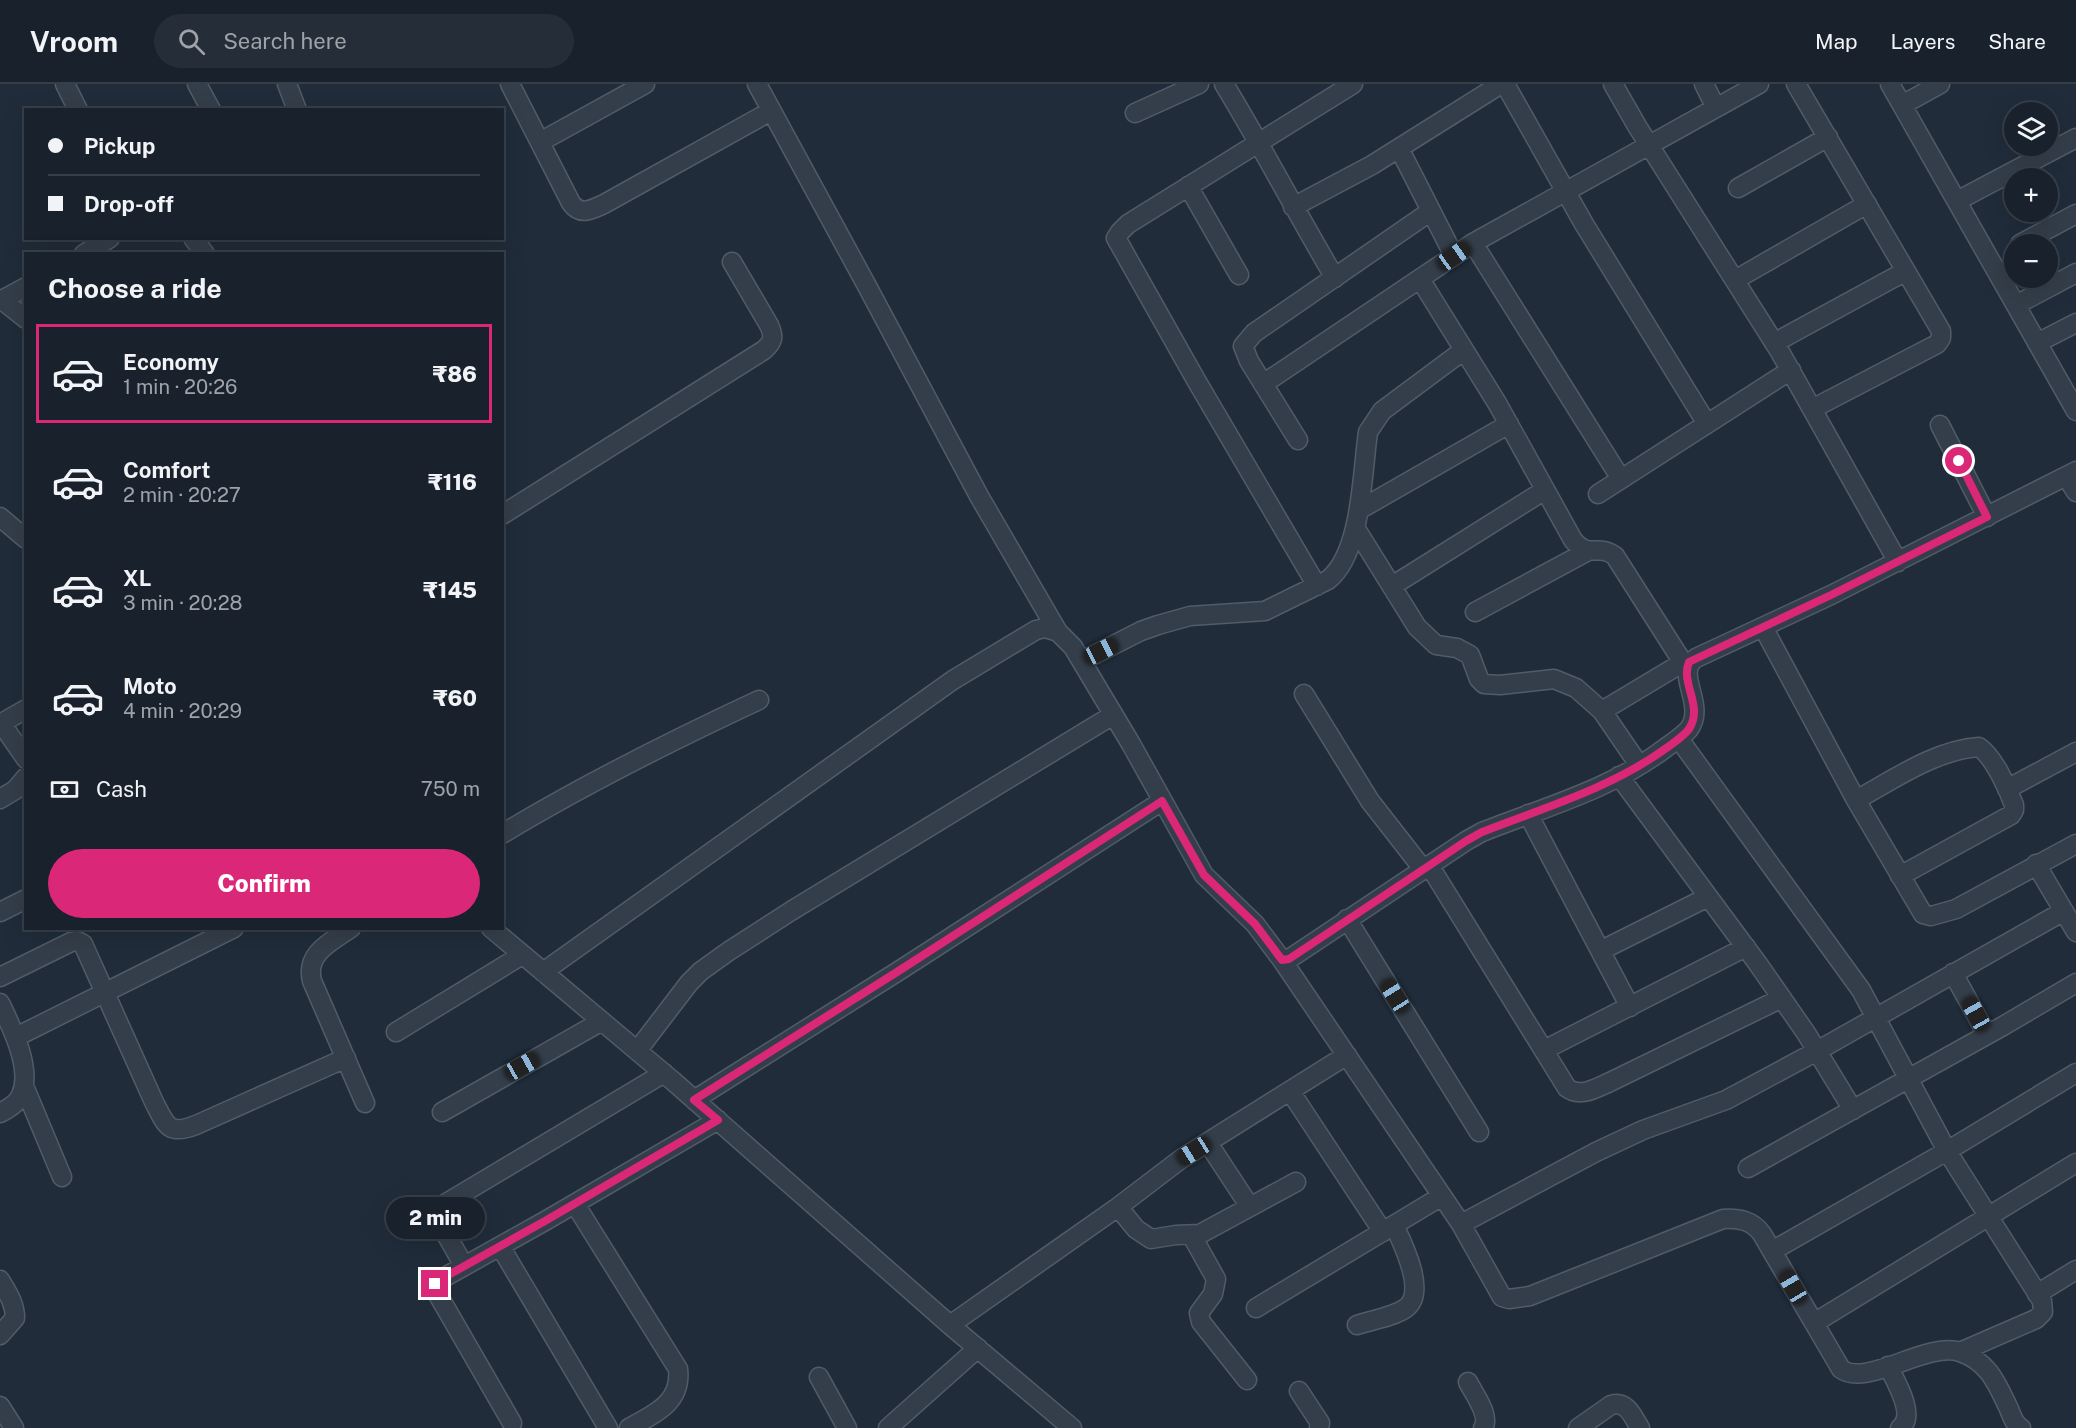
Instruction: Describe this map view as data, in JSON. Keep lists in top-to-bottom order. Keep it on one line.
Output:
{"page":{"header":"Vroom","search":"Search here","nav":["Map","Layers","Share"],"map_buttons":["+","−"],"banner":["Pickup","Drop-off"],"heading":"Choose a ride","list":[{"name":"Economy","note":"1 min · 20:26","value":"₹86"},{"name":"Comfort","note":"2 min · 20:27","value":"₹116"},{"name":"XL","note":"3 min · 20:28","value":"₹145"},{"name":"Moto","note":"4 min · 20:29","value":"₹60"}],"pay":["Cash","750 m"],"buttons":"Confirm","bubble":"2 min"}}
